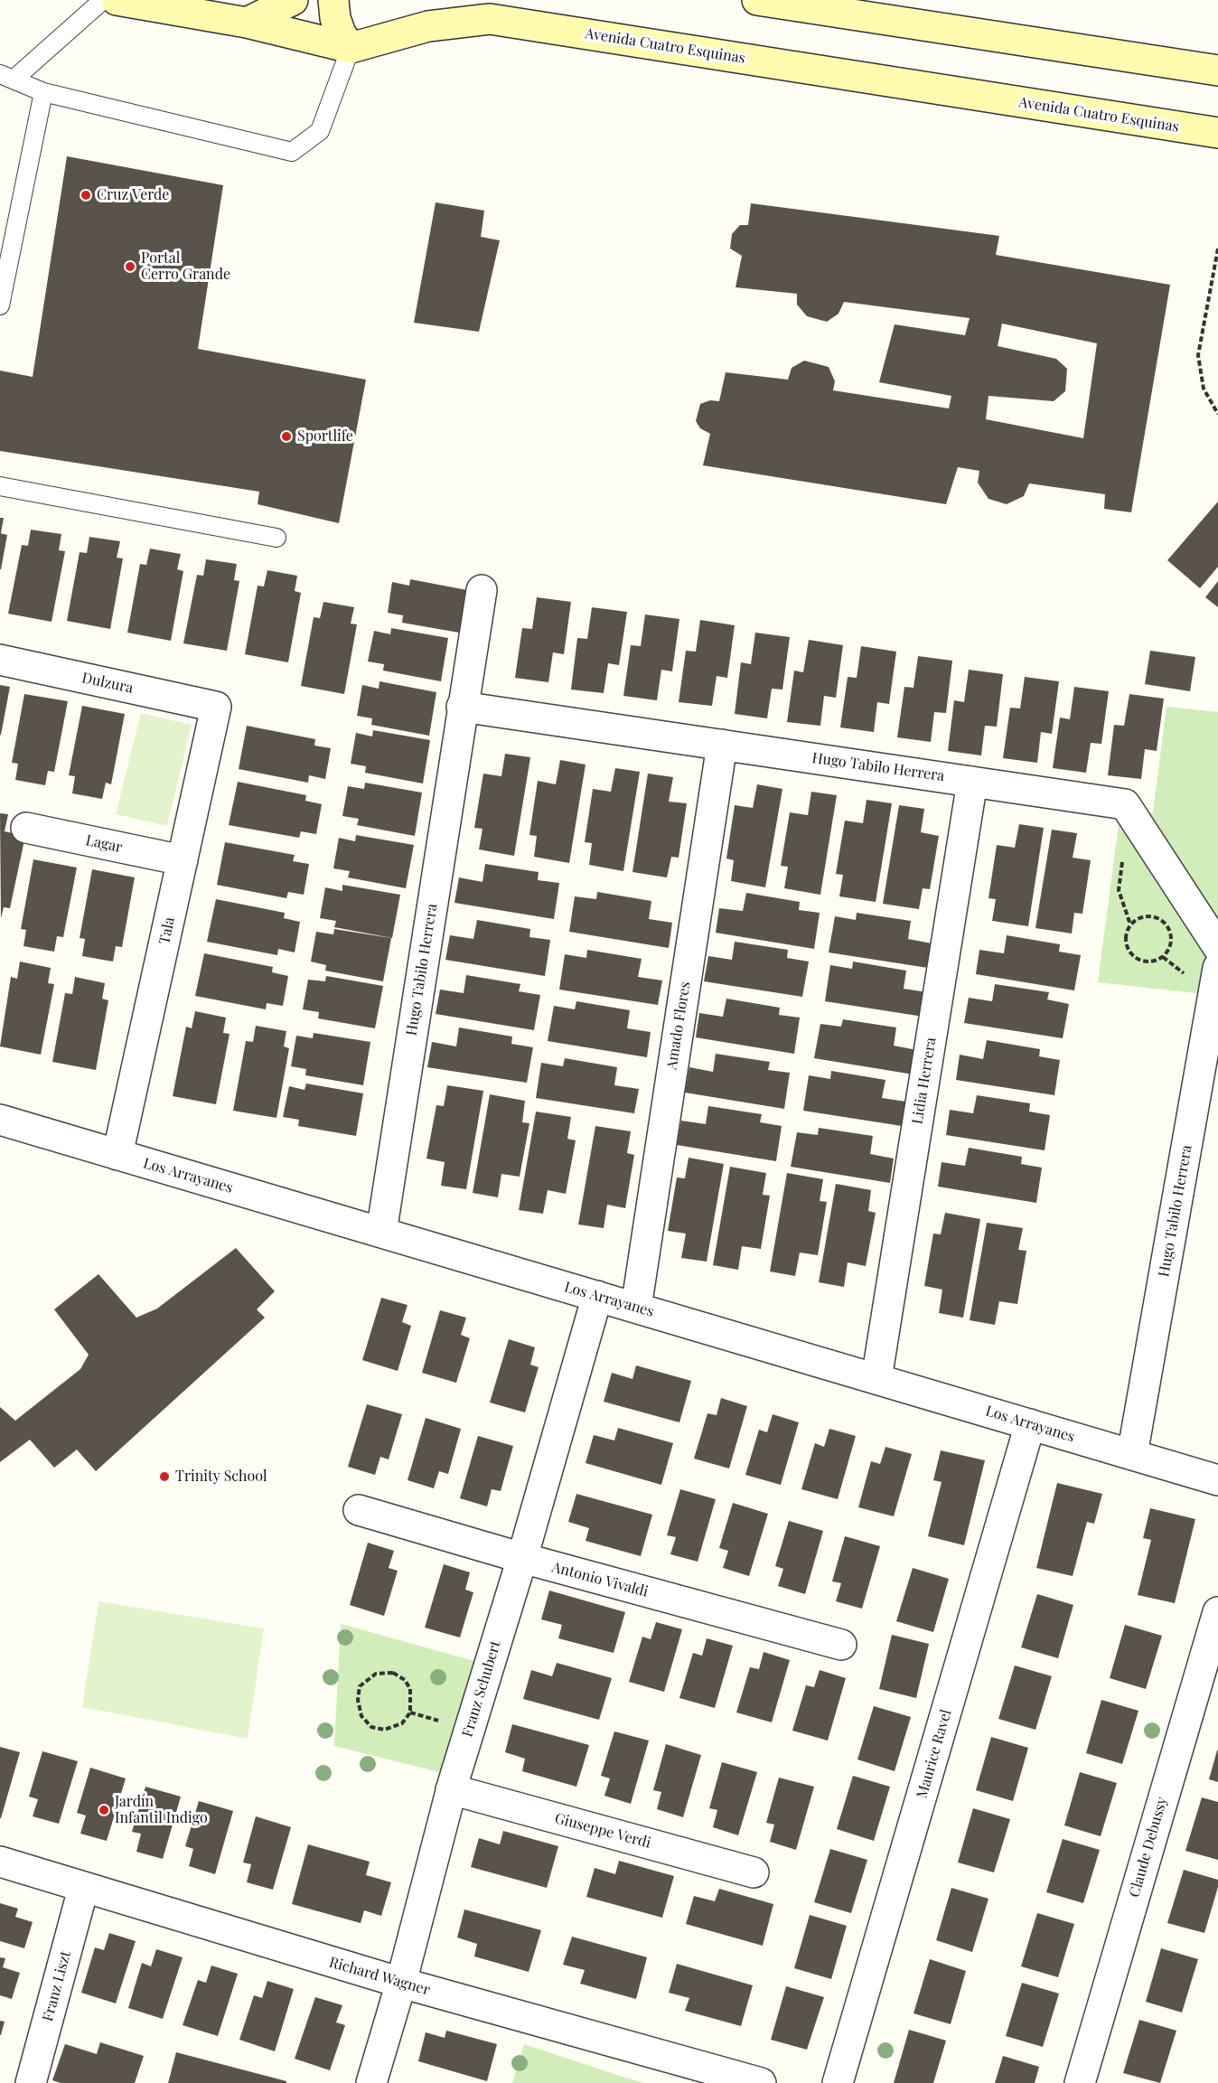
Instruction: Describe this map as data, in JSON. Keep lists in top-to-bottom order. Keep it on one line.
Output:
{"streets":{"main road":["Avenida Cuatro Esquinas"],"street":["Dulzura","Hugo Tabilo Herrera","Lagar","Tala","Amado Flores","Lidia Herrera","Los Arrayanes","Antonio Vivaldi","Franz Schubert","Maurice Ravel","Giuseppe Verdi","Claude Debussy","Richard Wagner","Franz Liszt"]},"crossings":[["Dulzura","Tala"],["Hugo Tabilo Herrera","Amado Flores"],["Hugo Tabilo Herrera","Lidia Herrera"],["Hugo Tabilo Herrera","Los Arrayanes"],["Lagar","Tala"],["Tala","Los Arrayanes"],["Amado Flores","Los Arrayanes"],["Lidia Herrera","Los Arrayanes"],["Los Arrayanes","Franz Schubert"],["Los Arrayanes","Maurice Ravel"],["Antonio Vivaldi","Franz Schubert"],["Franz Schubert","Giuseppe Verdi"],["Franz Schubert","Richard Wagner"],["Richard Wagner","Franz Liszt"]],"places":["Cruz Verde","Portal Cerro Grande","Sportlife","Trinity School","Jardín Infantil Indigo"]}
